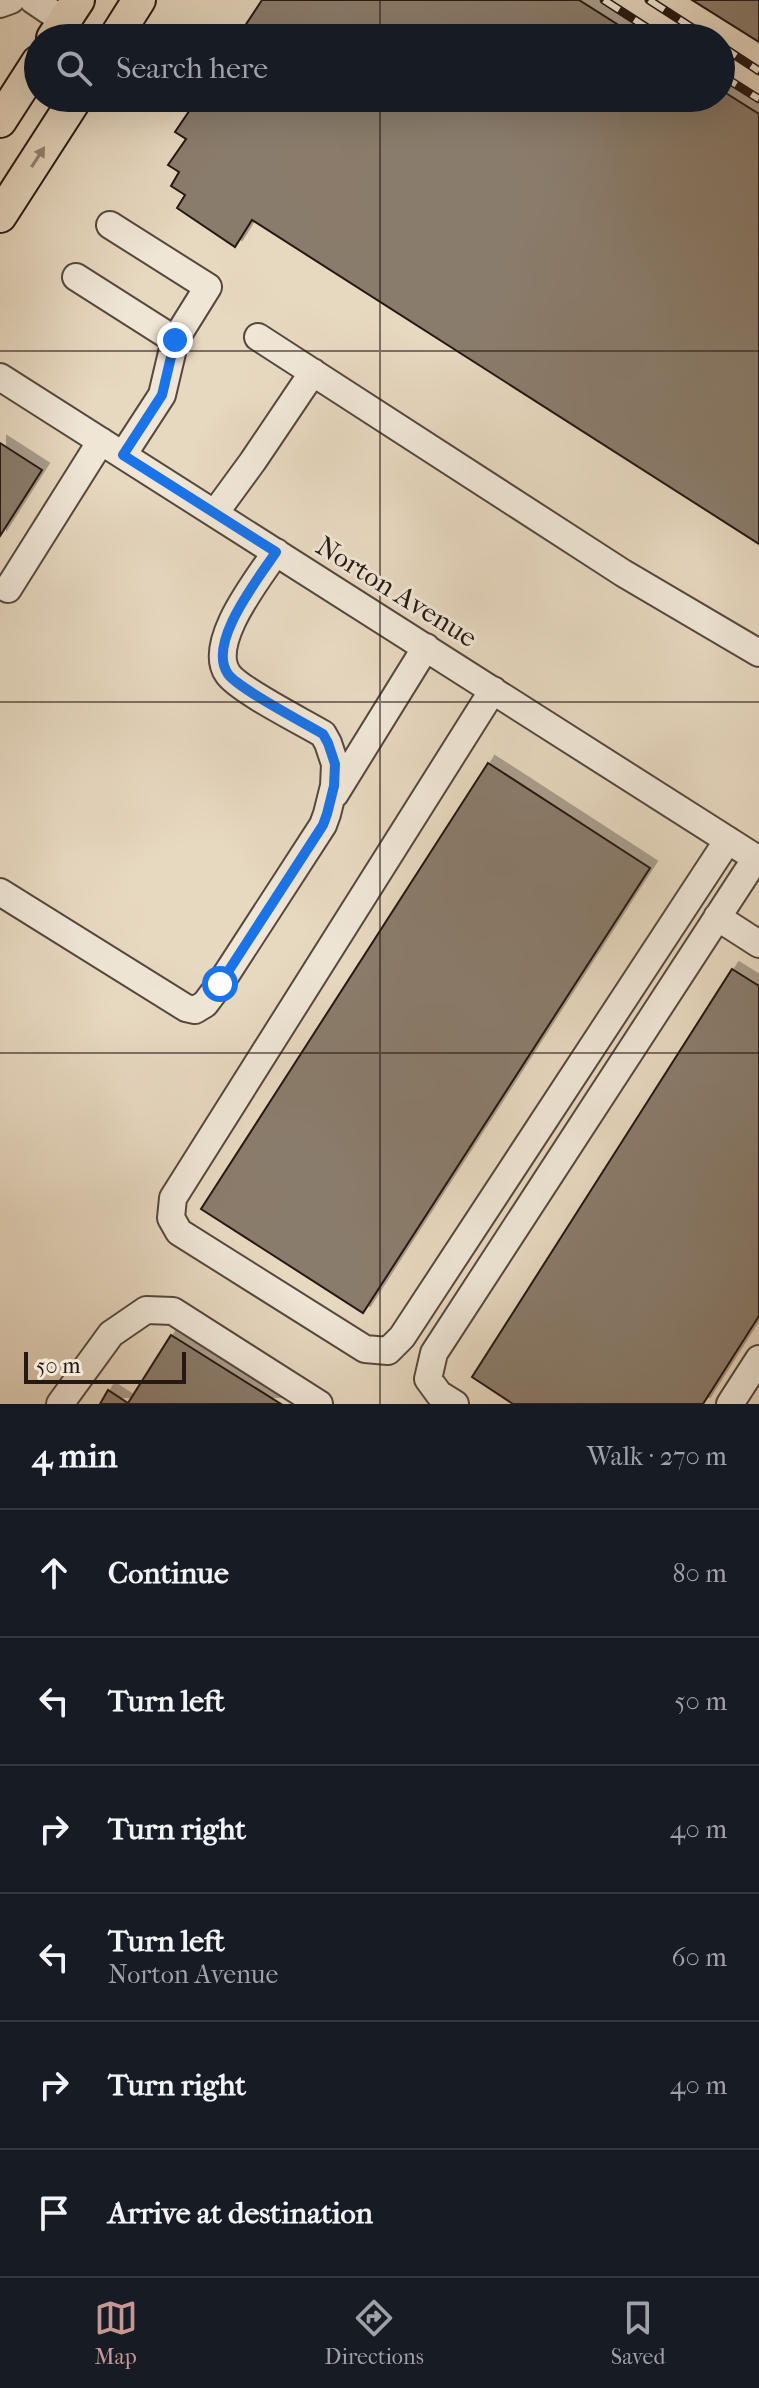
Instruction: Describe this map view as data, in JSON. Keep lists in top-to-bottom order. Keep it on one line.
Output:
{"streets":{"street":["Norton Avenue"]},"scale_bar":"50 m","page":{"search":"Search here","scale":"50 m","heading":["4 min","Walk · 270 m"],"list":[["Continue","80 m"],["Turn left","50 m"],["Turn right","40 m"],["Turn left","Norton Avenue","60 m"],["Turn right","40 m"],"Arrive at destination"],"nav":["Map","Directions","Saved"]}}
